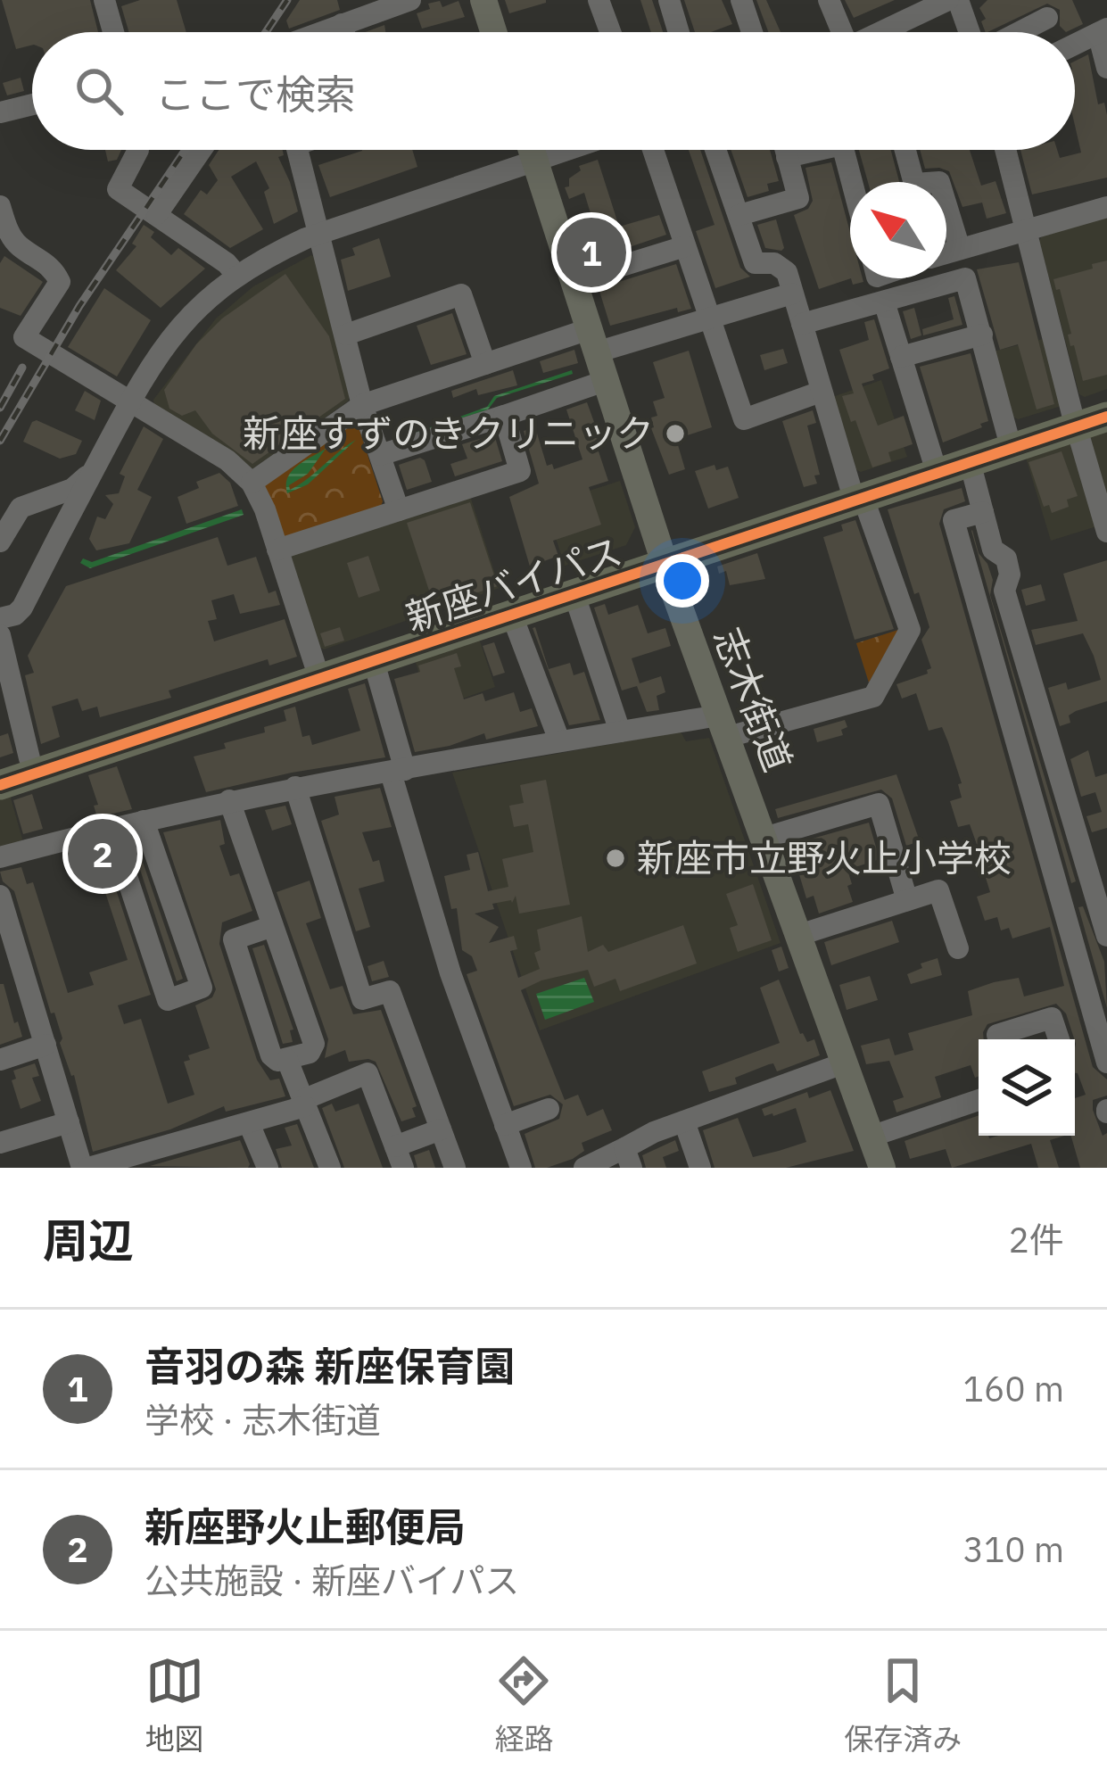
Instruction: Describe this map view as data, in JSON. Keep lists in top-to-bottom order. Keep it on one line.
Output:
{"streets":{"highway":["新座バイパス"],"main road":["志木街道"]},"crossings":[["新座バイパス","志木街道"]],"places":["新座すずのきクリニック","新座市立野火止小学校"],"north":"top left","page":{"search":"ここで検索","pins":["1","2"],"heading":["周辺","2件"],"list":[{"mark":"1","name":"音羽の森 新座保育園","note":"学校 · 志木街道","value":"160 m"},{"mark":"2","name":"新座野火止郵便局","note":"公共施設 · 新座バイパス","value":"310 m"}],"nav":["地図","経路","保存済み"]}}
